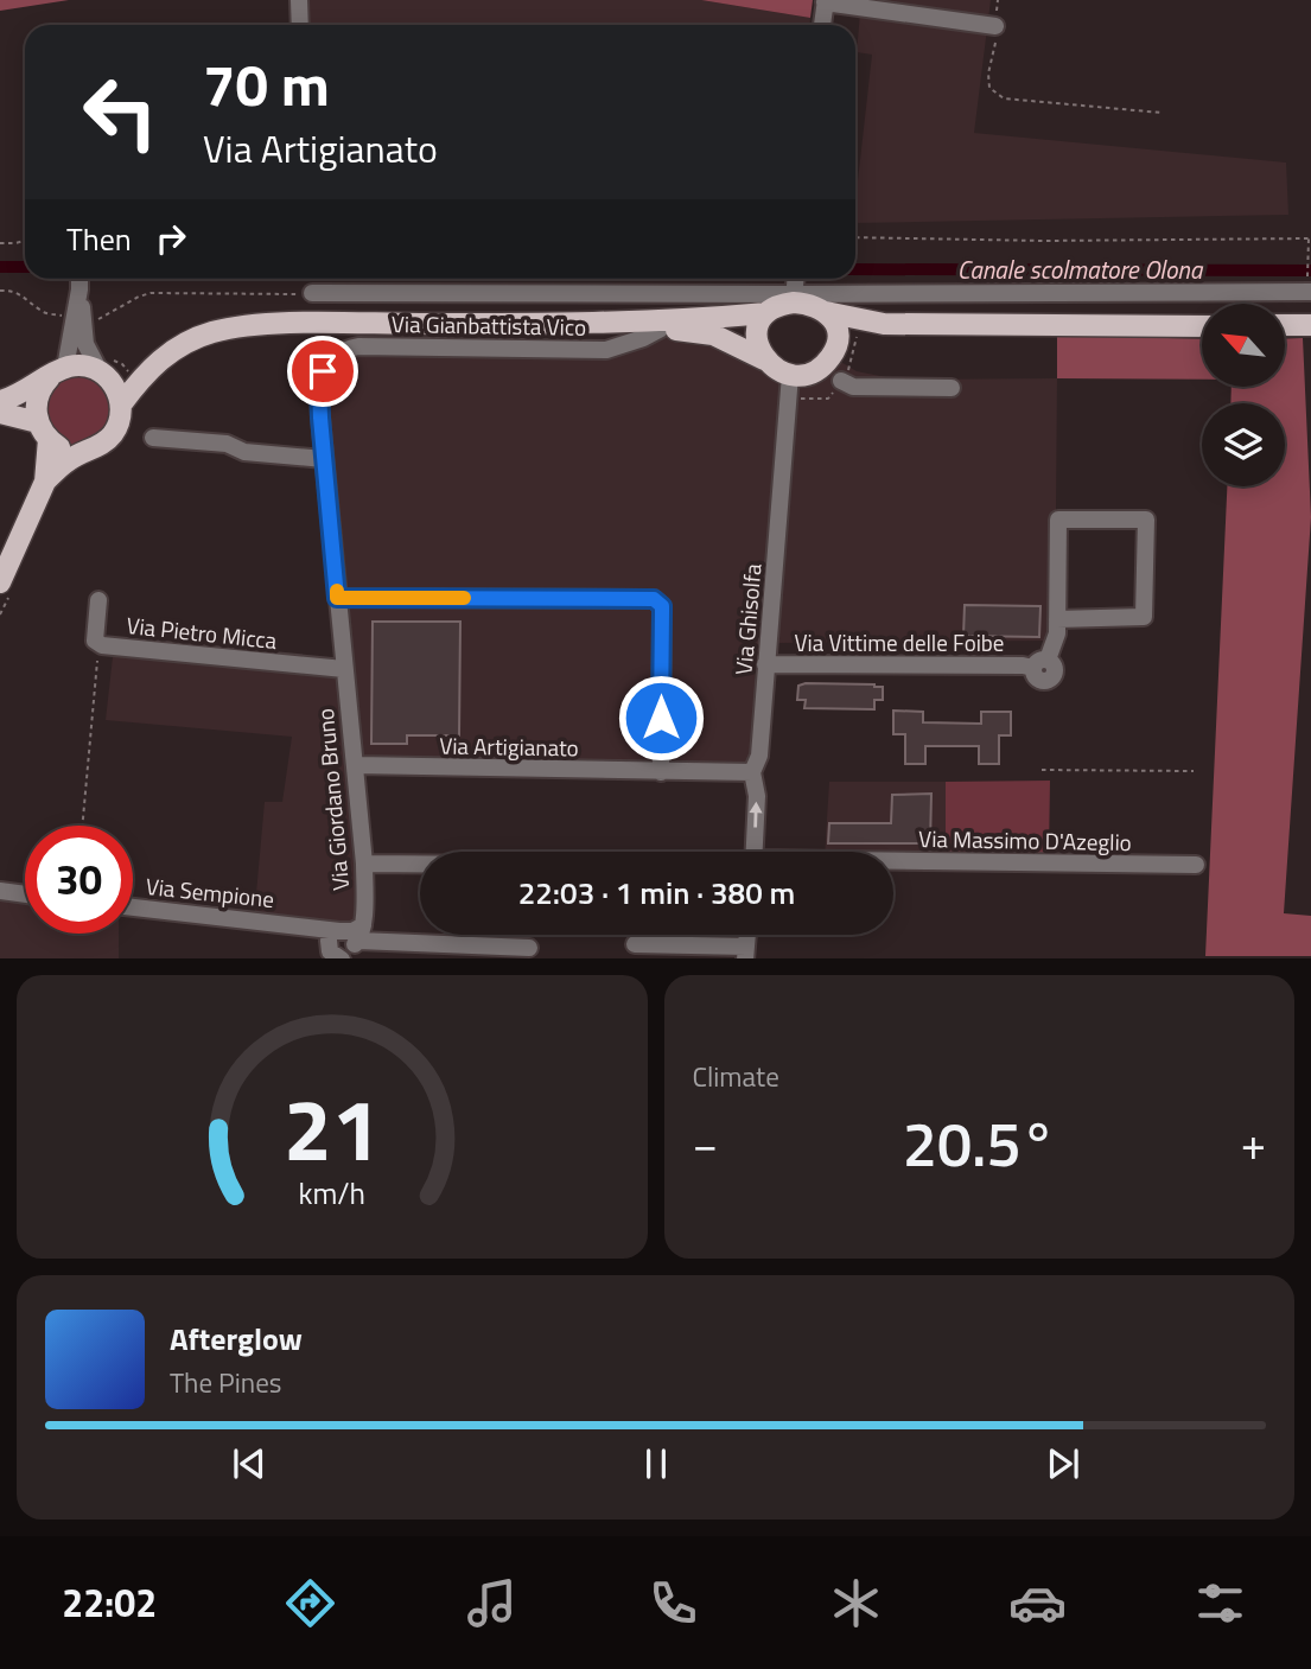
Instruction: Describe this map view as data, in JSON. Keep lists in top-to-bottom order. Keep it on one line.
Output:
{"streets":{"street":["Via Gianbattista Vico","Via Ghisolfa","Via Pietro Micca","Via Vittime delle Foibe","Via Artigianato","Via Giordano Bruno","Via Massimo D'Azeglio","Via Sempione"]},"crossings":[["Via Gianbattista Vico","Via Pietro Micca"],["Via Gianbattista Vico","Via Giordano Bruno"],["Via Ghisolfa","Via Vittime delle Foibe"],["Via Ghisolfa","Via Artigianato"],["Via Pietro Micca","Via Giordano Bruno"],["Via Artigianato","Via Giordano Bruno"],["Via Giordano Bruno","Via Sempione"]],"water":["Canale scolmatore Olona"],"north":"top left","page":{"turn":["70 m","Via Artigianato"],"then":"Then","limit":"30","trip":"22:03 · 1 min · 380 m","tile":"Climate","heat":["−","20.5°","+"],"song":["Afterglow","The Pines"],"tabs":"22:02","gauge":["21","km/h"]}}
